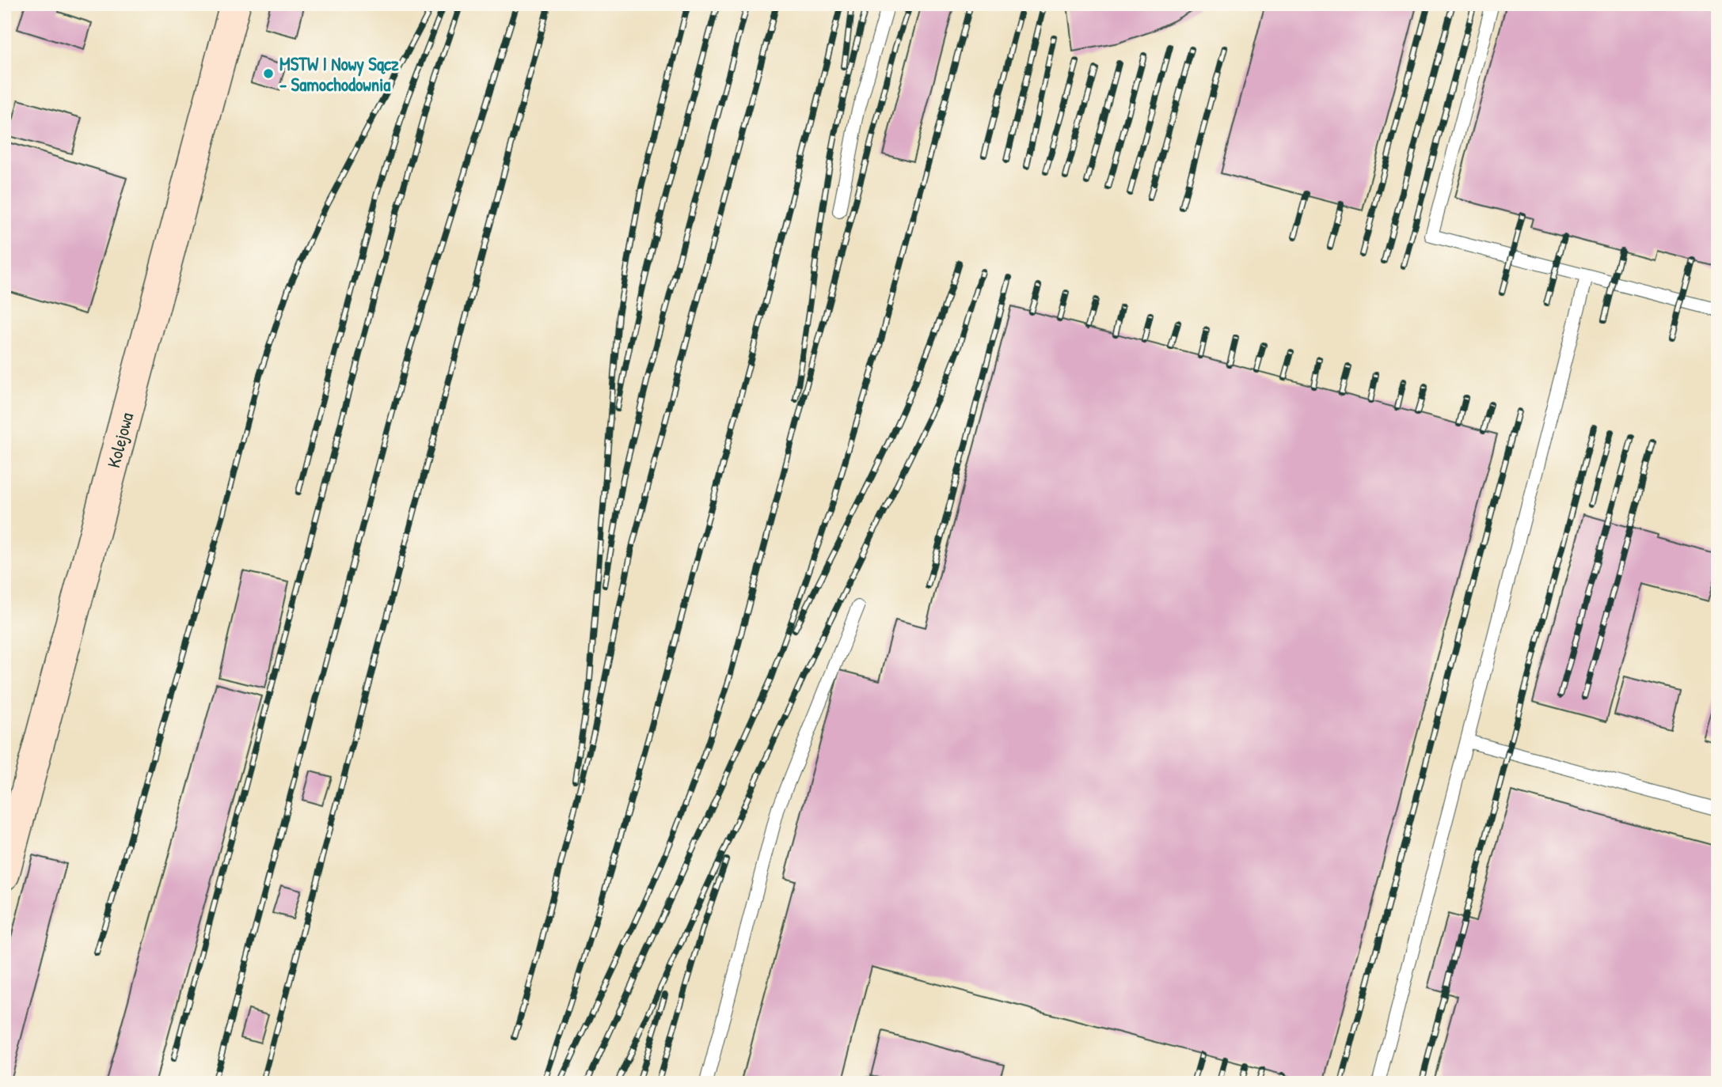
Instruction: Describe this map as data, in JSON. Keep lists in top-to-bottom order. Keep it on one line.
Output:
{"streets":{"street":["Kolejowa"]},"places":["MSTW I Nowy Sącz - Samochodownia"]}
